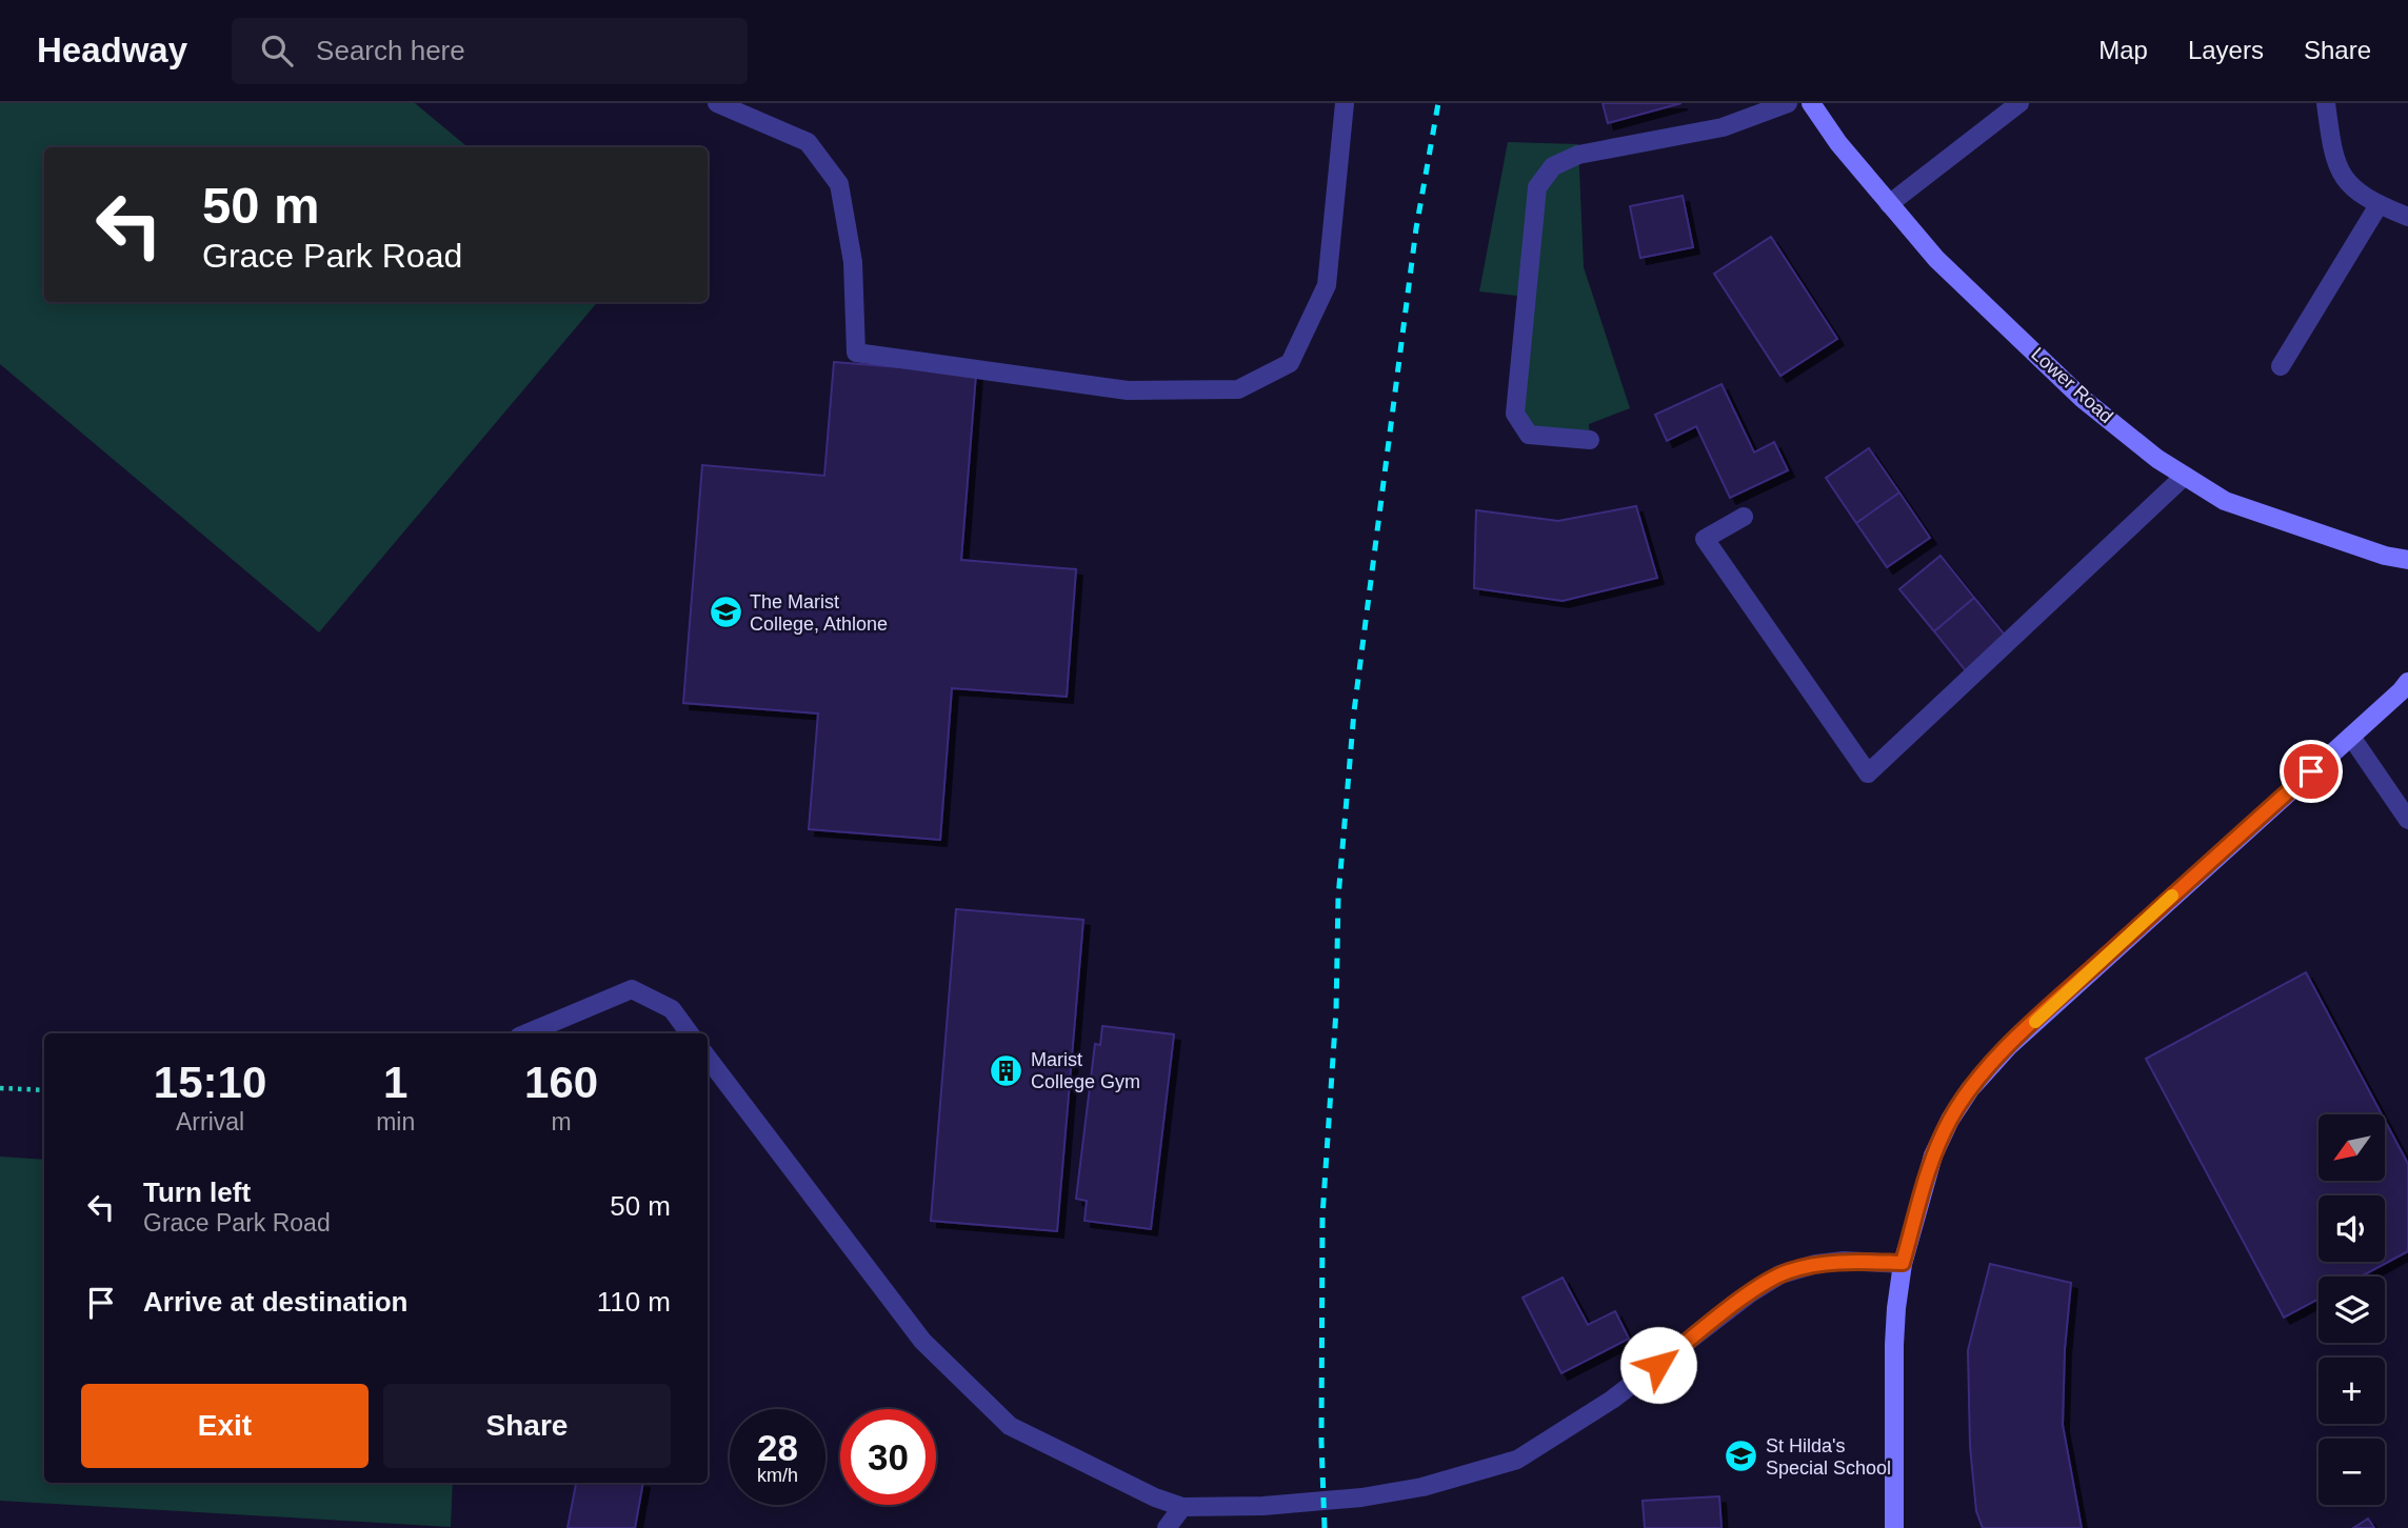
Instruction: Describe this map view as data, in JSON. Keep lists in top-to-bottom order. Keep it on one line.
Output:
{"streets":{"street":["Lower Road"]},"places":{"school or university":["The Marist College, Athlone","St Hilda's Special School"],"building":["Marist College Gym"]},"north":"bottom left","page":{"header":"Headway","search":"Search here","nav":["Map","Layers","Share"],"turn":["50 m","Grace Park Road"],"eta":["15:10","Arrival","1","min","160","m"],"map_buttons":["+","−"],"list":[{"name":"Turn left","note":"Grace Park Road","value":"50 m"},{"name":"Arrive at destination","value":"110 m"}],"buttons":["Exit","Share"],"speed":"28 km/h","limit":"30"}}
